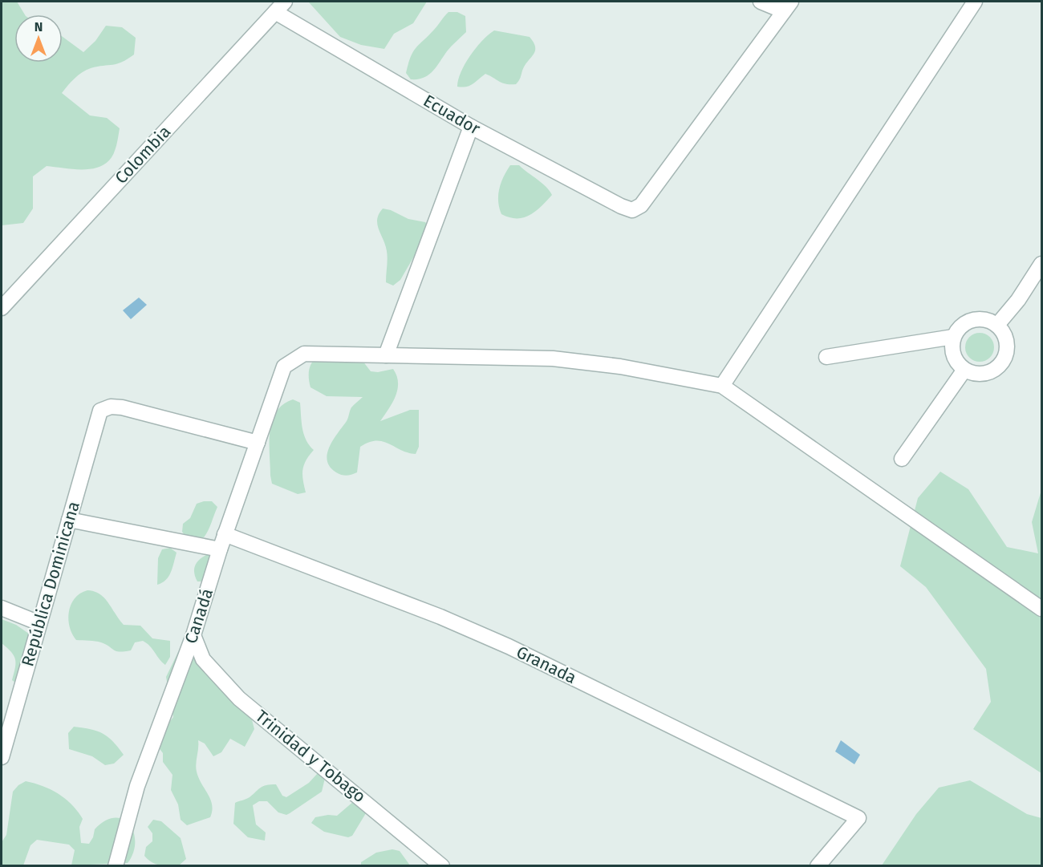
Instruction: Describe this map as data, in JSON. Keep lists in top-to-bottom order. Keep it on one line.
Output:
{"streets":{"street":["Ecuador","Colombia","República Dominicana","Canadá","Granada","Trinidad y Tobago"]},"crossings":[["Ecuador","Colombia"],["República Dominicana","Canadá"],["Canadá","Granada"],["Canadá","Trinidad y Tobago"]],"north":"top"}
